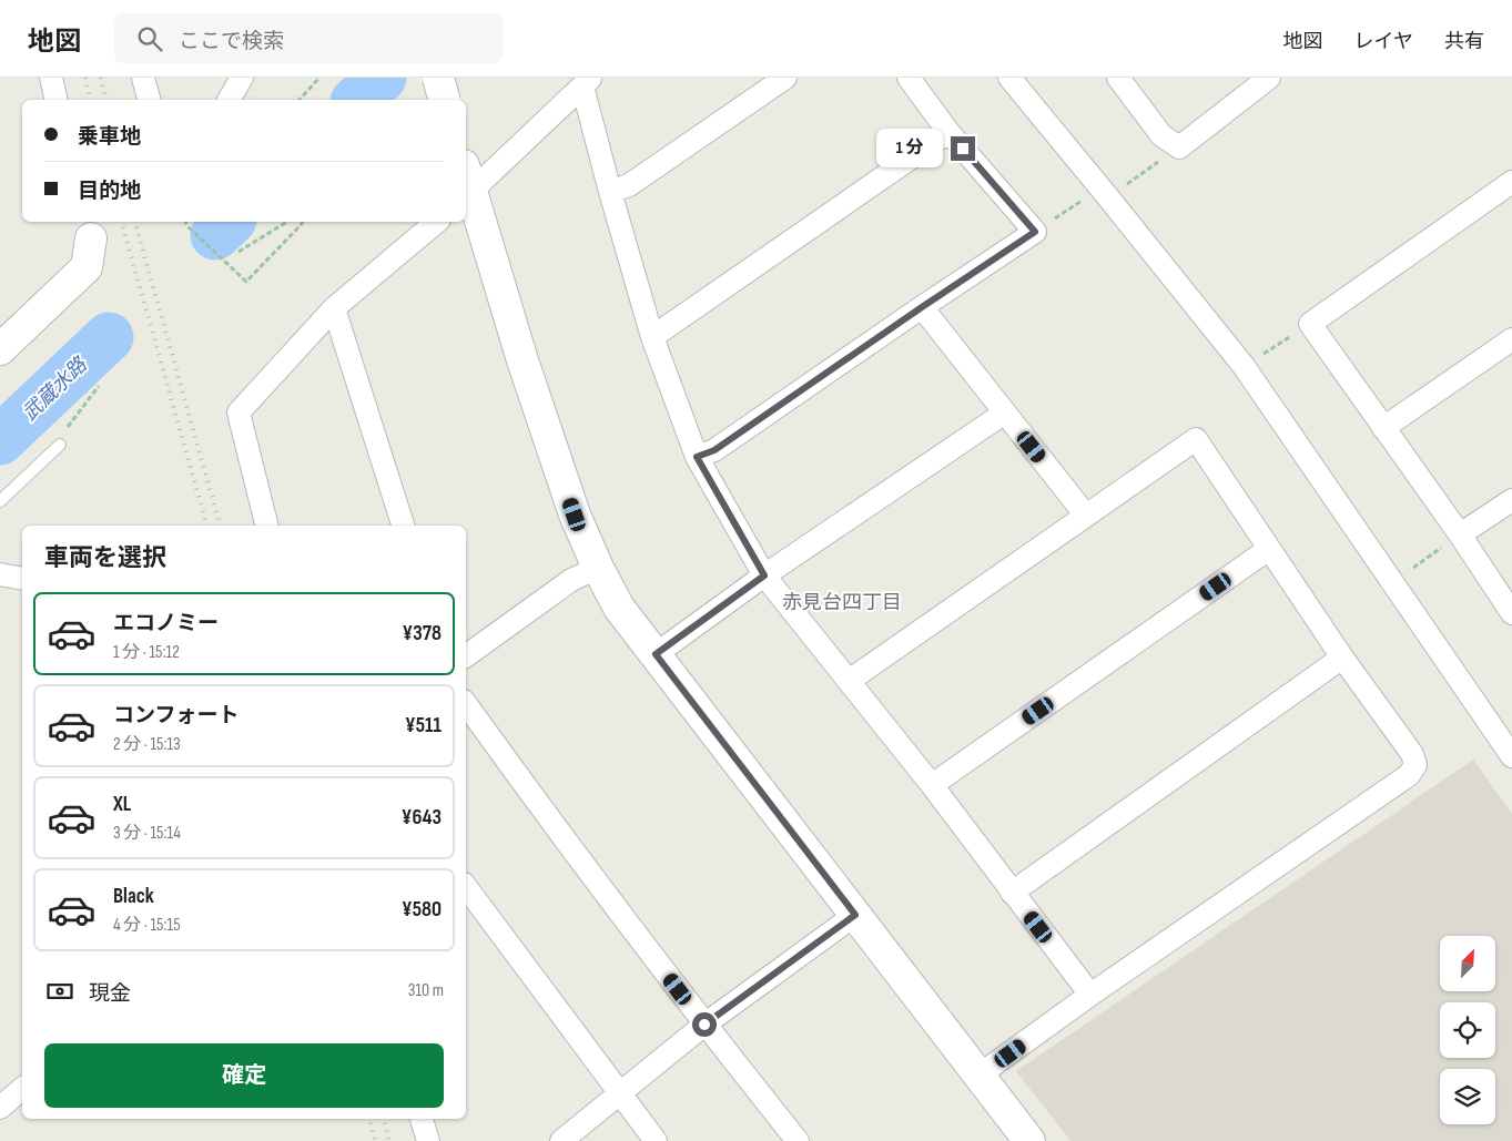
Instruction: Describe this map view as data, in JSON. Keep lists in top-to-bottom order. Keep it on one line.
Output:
{"districts":["赤見台四丁目"],"water":["武蔵水路"],"north":"top right","page":{"header":"地図","search":"ここで検索","nav":["地図","レイヤ","共有"],"banner":["乗車地","目的地"],"bubble":"1 分","heading":"車両を選択","list":[{"name":"エコノミー","note":"1 分 · 15:12","value":"¥378"},{"name":"コンフォート","note":"2 分 · 15:13","value":"¥511"},{"name":"XL","note":"3 分 · 15:14","value":"¥643"},{"name":"Black","note":"4 分 · 15:15","value":"¥580"}],"pay":["現金","310 m"],"buttons":"確定"}}
